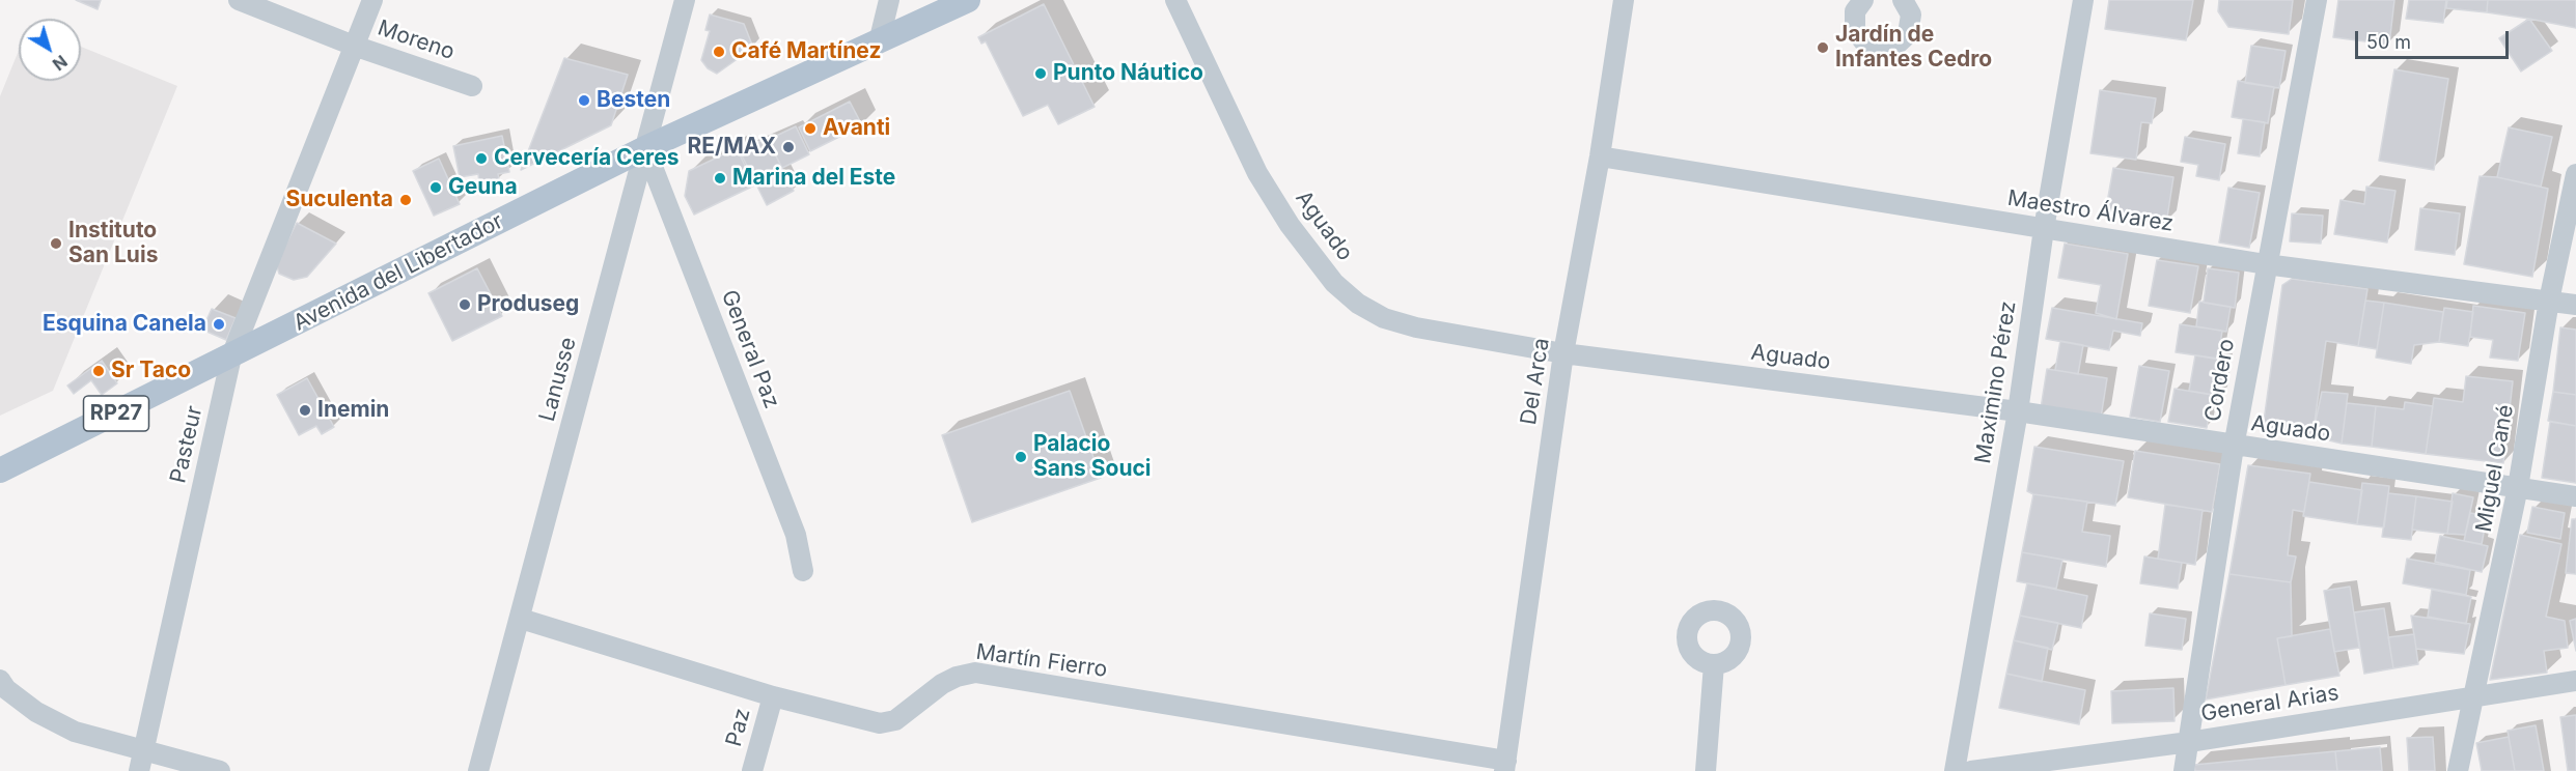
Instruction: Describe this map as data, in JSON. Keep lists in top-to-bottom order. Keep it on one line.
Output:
{"streets":{"main road":["Avenida del Libertador","RP27"],"street":["Moreno","Maestro Álvarez","Aguado","General Paz","Lanusse","Cordero","Del Arca","Maximino Pérez","Pasteur","Miguel Cané","Martín Fierro","General Arias","Paz"]},"crossings":[["Moreno","Pasteur"],["Maestro Álvarez","Cordero"],["Maestro Álvarez","Del Arca"],["Maestro Álvarez","Maximino Pérez"],["Maestro Álvarez","Miguel Cané"],["Aguado","Cordero"],["Aguado","Del Arca"],["Aguado","Maximino Pérez"],["Aguado","Miguel Cané"],["Avenida del Libertador","General Paz"],["Avenida del Libertador","Lanusse"],["Avenida del Libertador","Pasteur"],["General Paz","Lanusse"],["Lanusse","Martín Fierro"],["Cordero","General Arias"],["Del Arca","Martín Fierro"],["Miguel Cané","General Arias"],["Martín Fierro","Paz"]],"places":["Jardín de Infantes Cedro","Café Martínez","Punto Náutico","Besten","Avanti","RE/MAX","Cervecería Ceres","Marina del Este","Geuna","Suculenta","Instituto San Luis","Produseg","Esquina Canela","Sr Taco","Inemin","Palacio Sans Souci"],"scale_bar":"50 m","north":"bottom right"}
